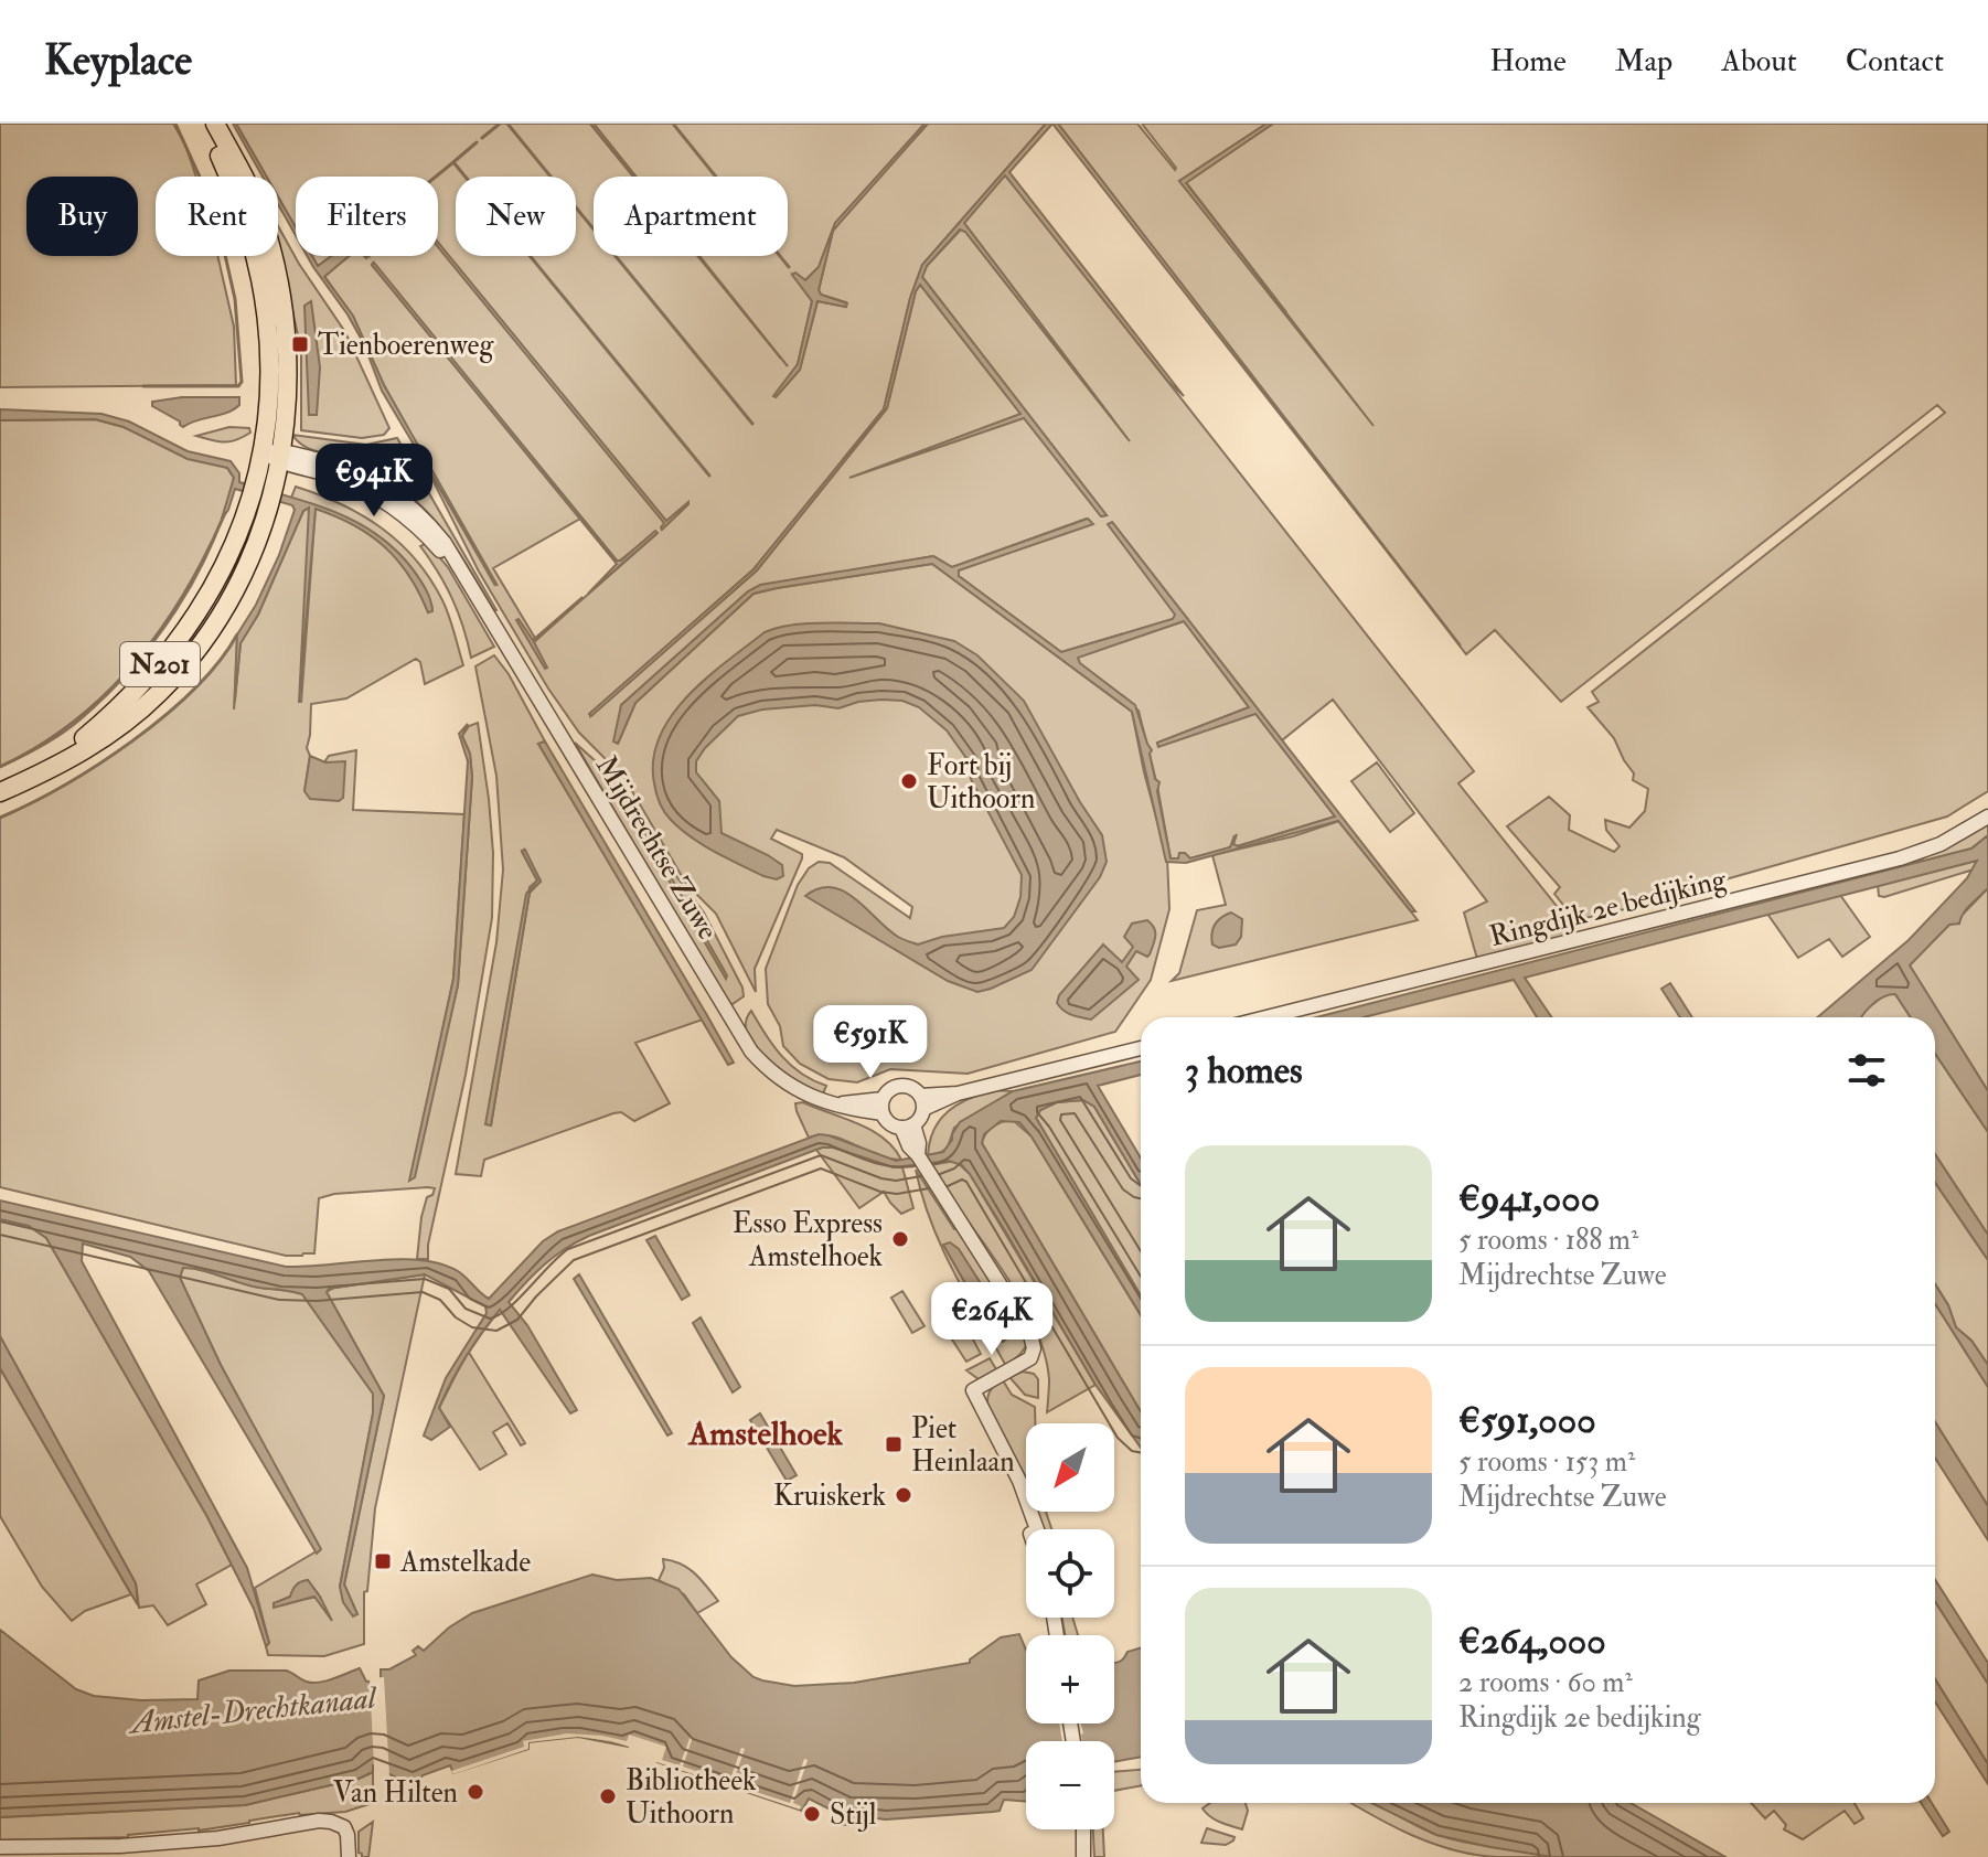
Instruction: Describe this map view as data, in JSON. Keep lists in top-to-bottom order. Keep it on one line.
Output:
{"streets":{"main road":["N201"],"street":["Mijdrechtse Zuwe","Ringdijk 2e bedijking"]},"crossings":[["N201","Mijdrechtse Zuwe"]],"districts":["Amstelhoek"],"water":["Amstel-Drechtkanaal"],"places":{"transit":["Tienboerenweg","Piet Heinlaan","Amstelkade"],"other":["Fort bij Uithoorn","Esso Express Amstelhoek","Kruiskerk","Van Hilten","Bibliotheek Uithoorn","Stijl"]},"north":"bottom left","page":{"header":"Keyplace","nav":["Home","Map","About","Contact"],"chip":["Buy","Rent","Filters","New","Apartment"],"price":["€941K","€591K","€264K"],"heading":"3 homes","list":[{"name":"€941,000","note":"5 rooms · 188 m² · Mijdrechtse Zuwe"},{"name":"€591,000","note":"5 rooms · 153 m² · Mijdrechtse Zuwe"},{"name":"€264,000","note":"2 rooms · 60 m² · Ringdijk 2e bedijking"}],"map_buttons":["+","−"]}}
